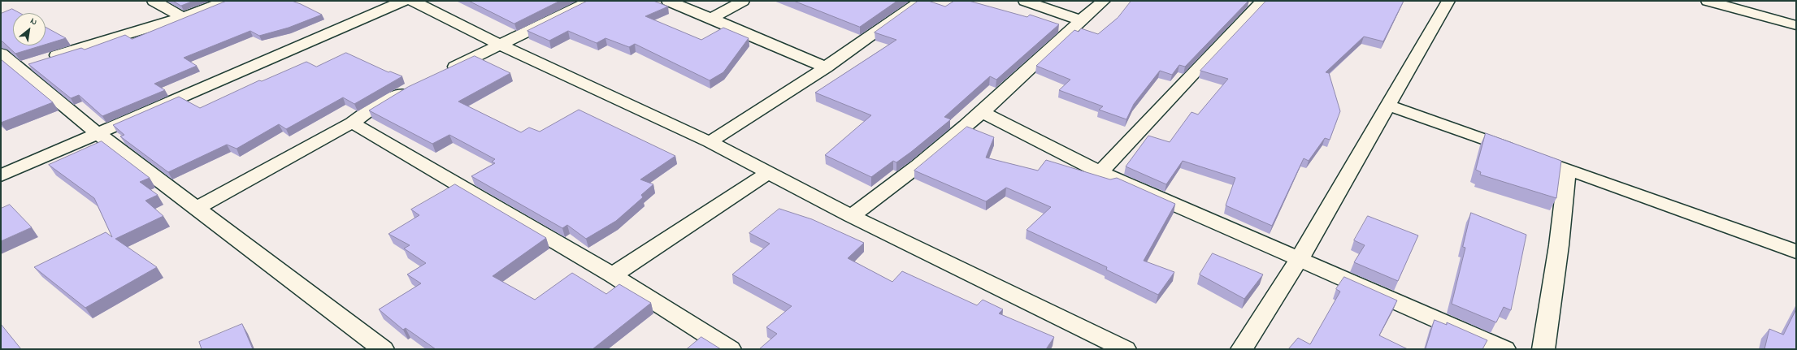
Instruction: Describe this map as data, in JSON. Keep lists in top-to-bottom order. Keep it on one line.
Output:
{"north":"top right"}
